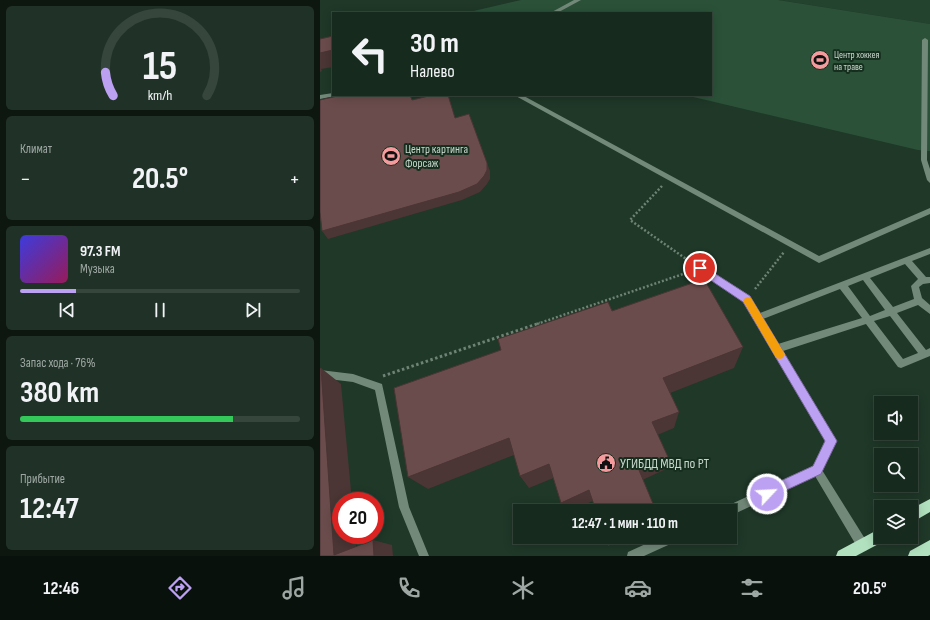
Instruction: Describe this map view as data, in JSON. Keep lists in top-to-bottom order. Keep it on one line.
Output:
{"places":{"sports":["Центр хоккея на траве","Центр картинга Форсаж"],"public building":["УГИБДД МВД по РТ"]},"page":{"turn":["30 m","Налево"],"tile":["Климат",["Запас хода · 76%","380 km"],["Прибытие","12:47"]],"heat":["−","20.5°","+"],"song":["97.3 FM","Музыка"],"limit":"20","trip":"12:47 · 1 мин · 110 m","tabs":["12:46","20.5°"],"gauge":["15","km/h"]}}
